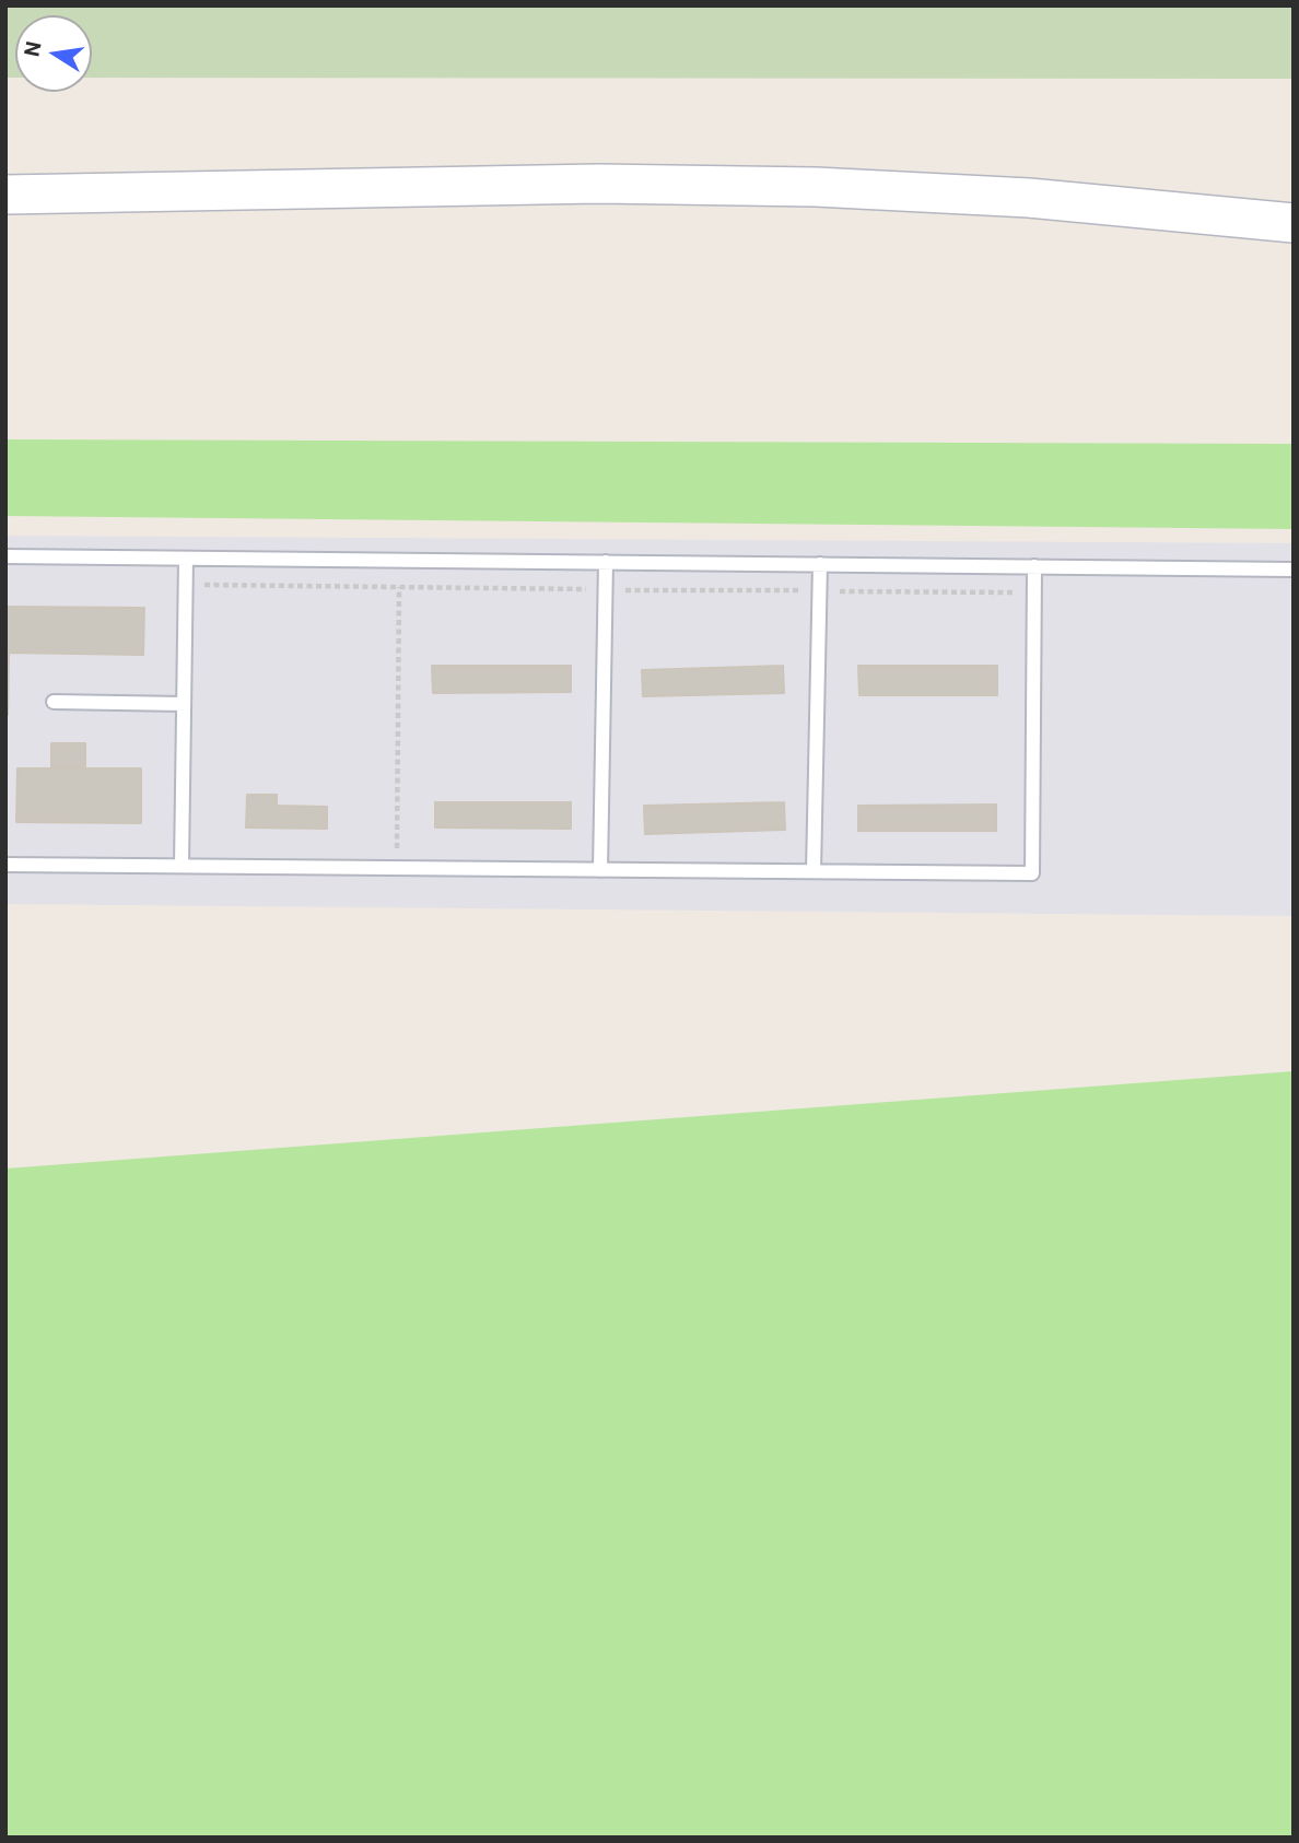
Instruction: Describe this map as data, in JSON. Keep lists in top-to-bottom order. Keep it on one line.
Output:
{"north":"left"}
